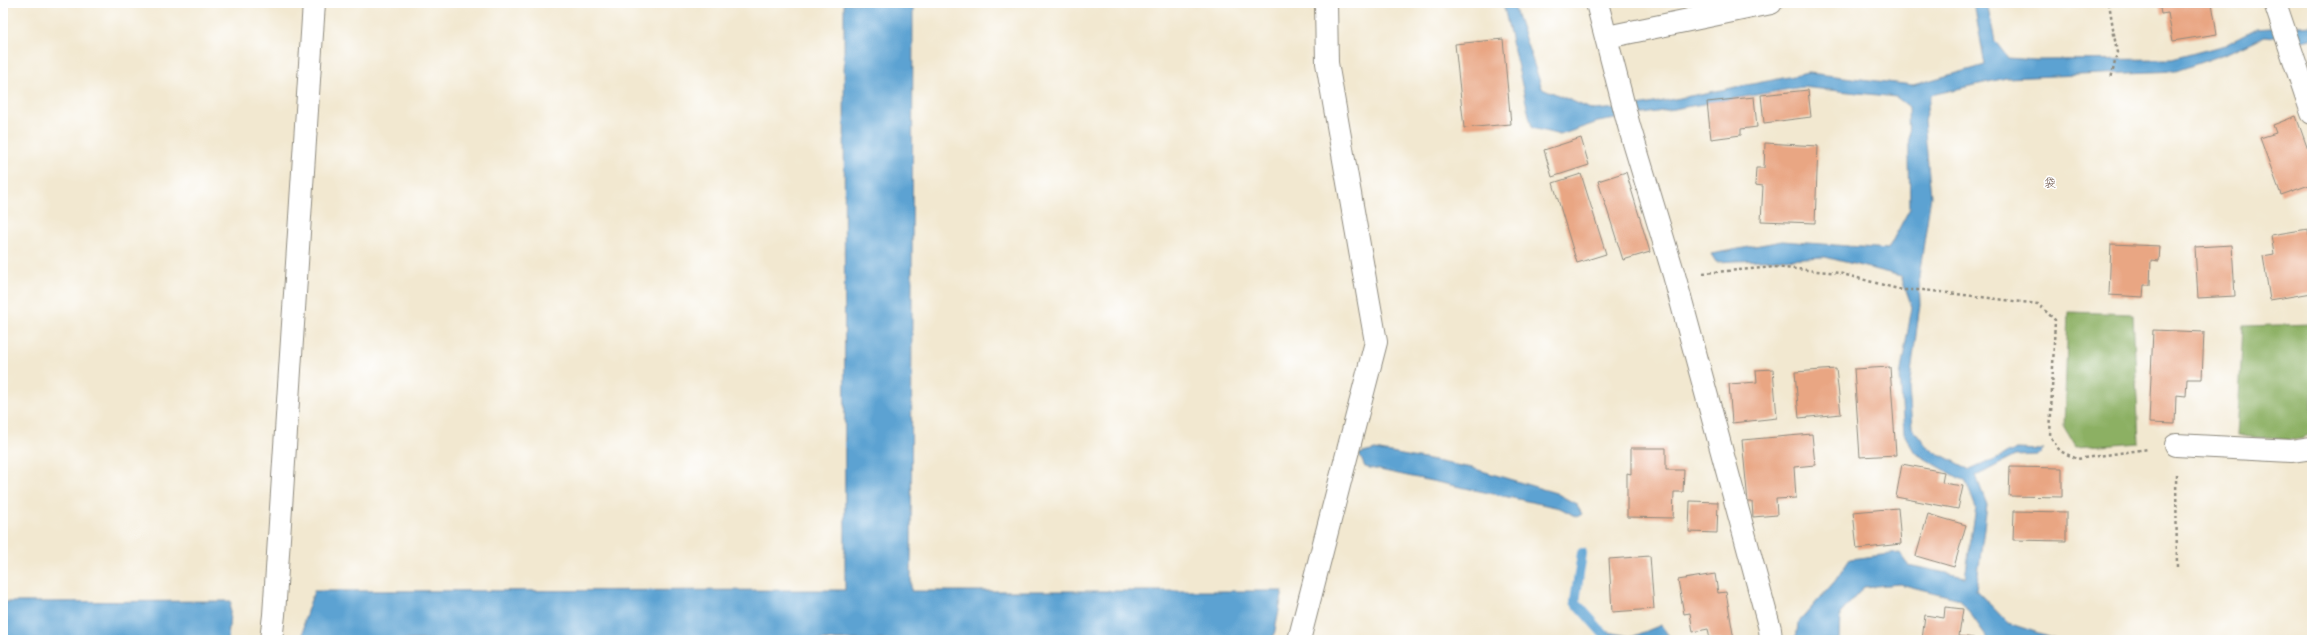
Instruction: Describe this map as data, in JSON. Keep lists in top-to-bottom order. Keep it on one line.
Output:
{"districts":["袋"]}
